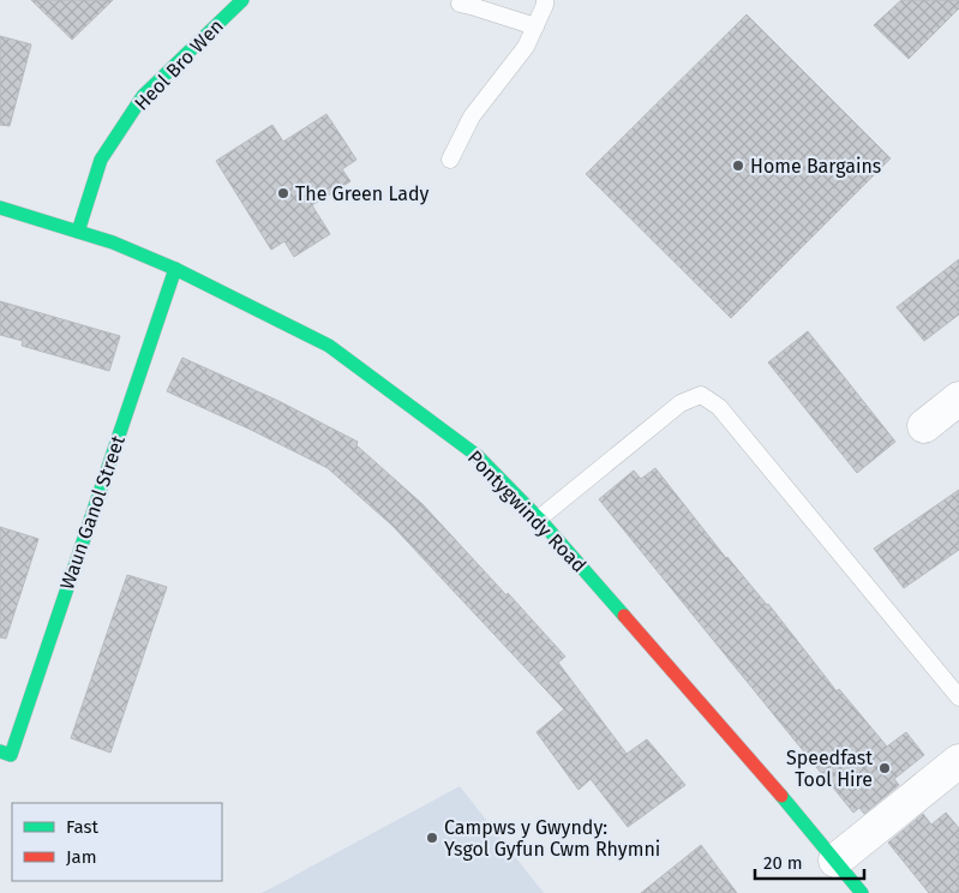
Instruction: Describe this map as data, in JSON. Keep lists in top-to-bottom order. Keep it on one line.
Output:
{"streets":{"main road":["Heol Bro Wen","Pontygwindy Road","Waun Ganol Street"]},"crossings":[["Heol Bro Wen","Pontygwindy Road"],["Pontygwindy Road","Waun Ganol Street"]],"places":["Home Bargains","The Green Lady","Speedfast Tool Hire","Campws y Gwyndy: Ysgol Gyfun Cwm Rhymni"],"legend":["Fast","Jam"],"scale_bar":"20 m"}
